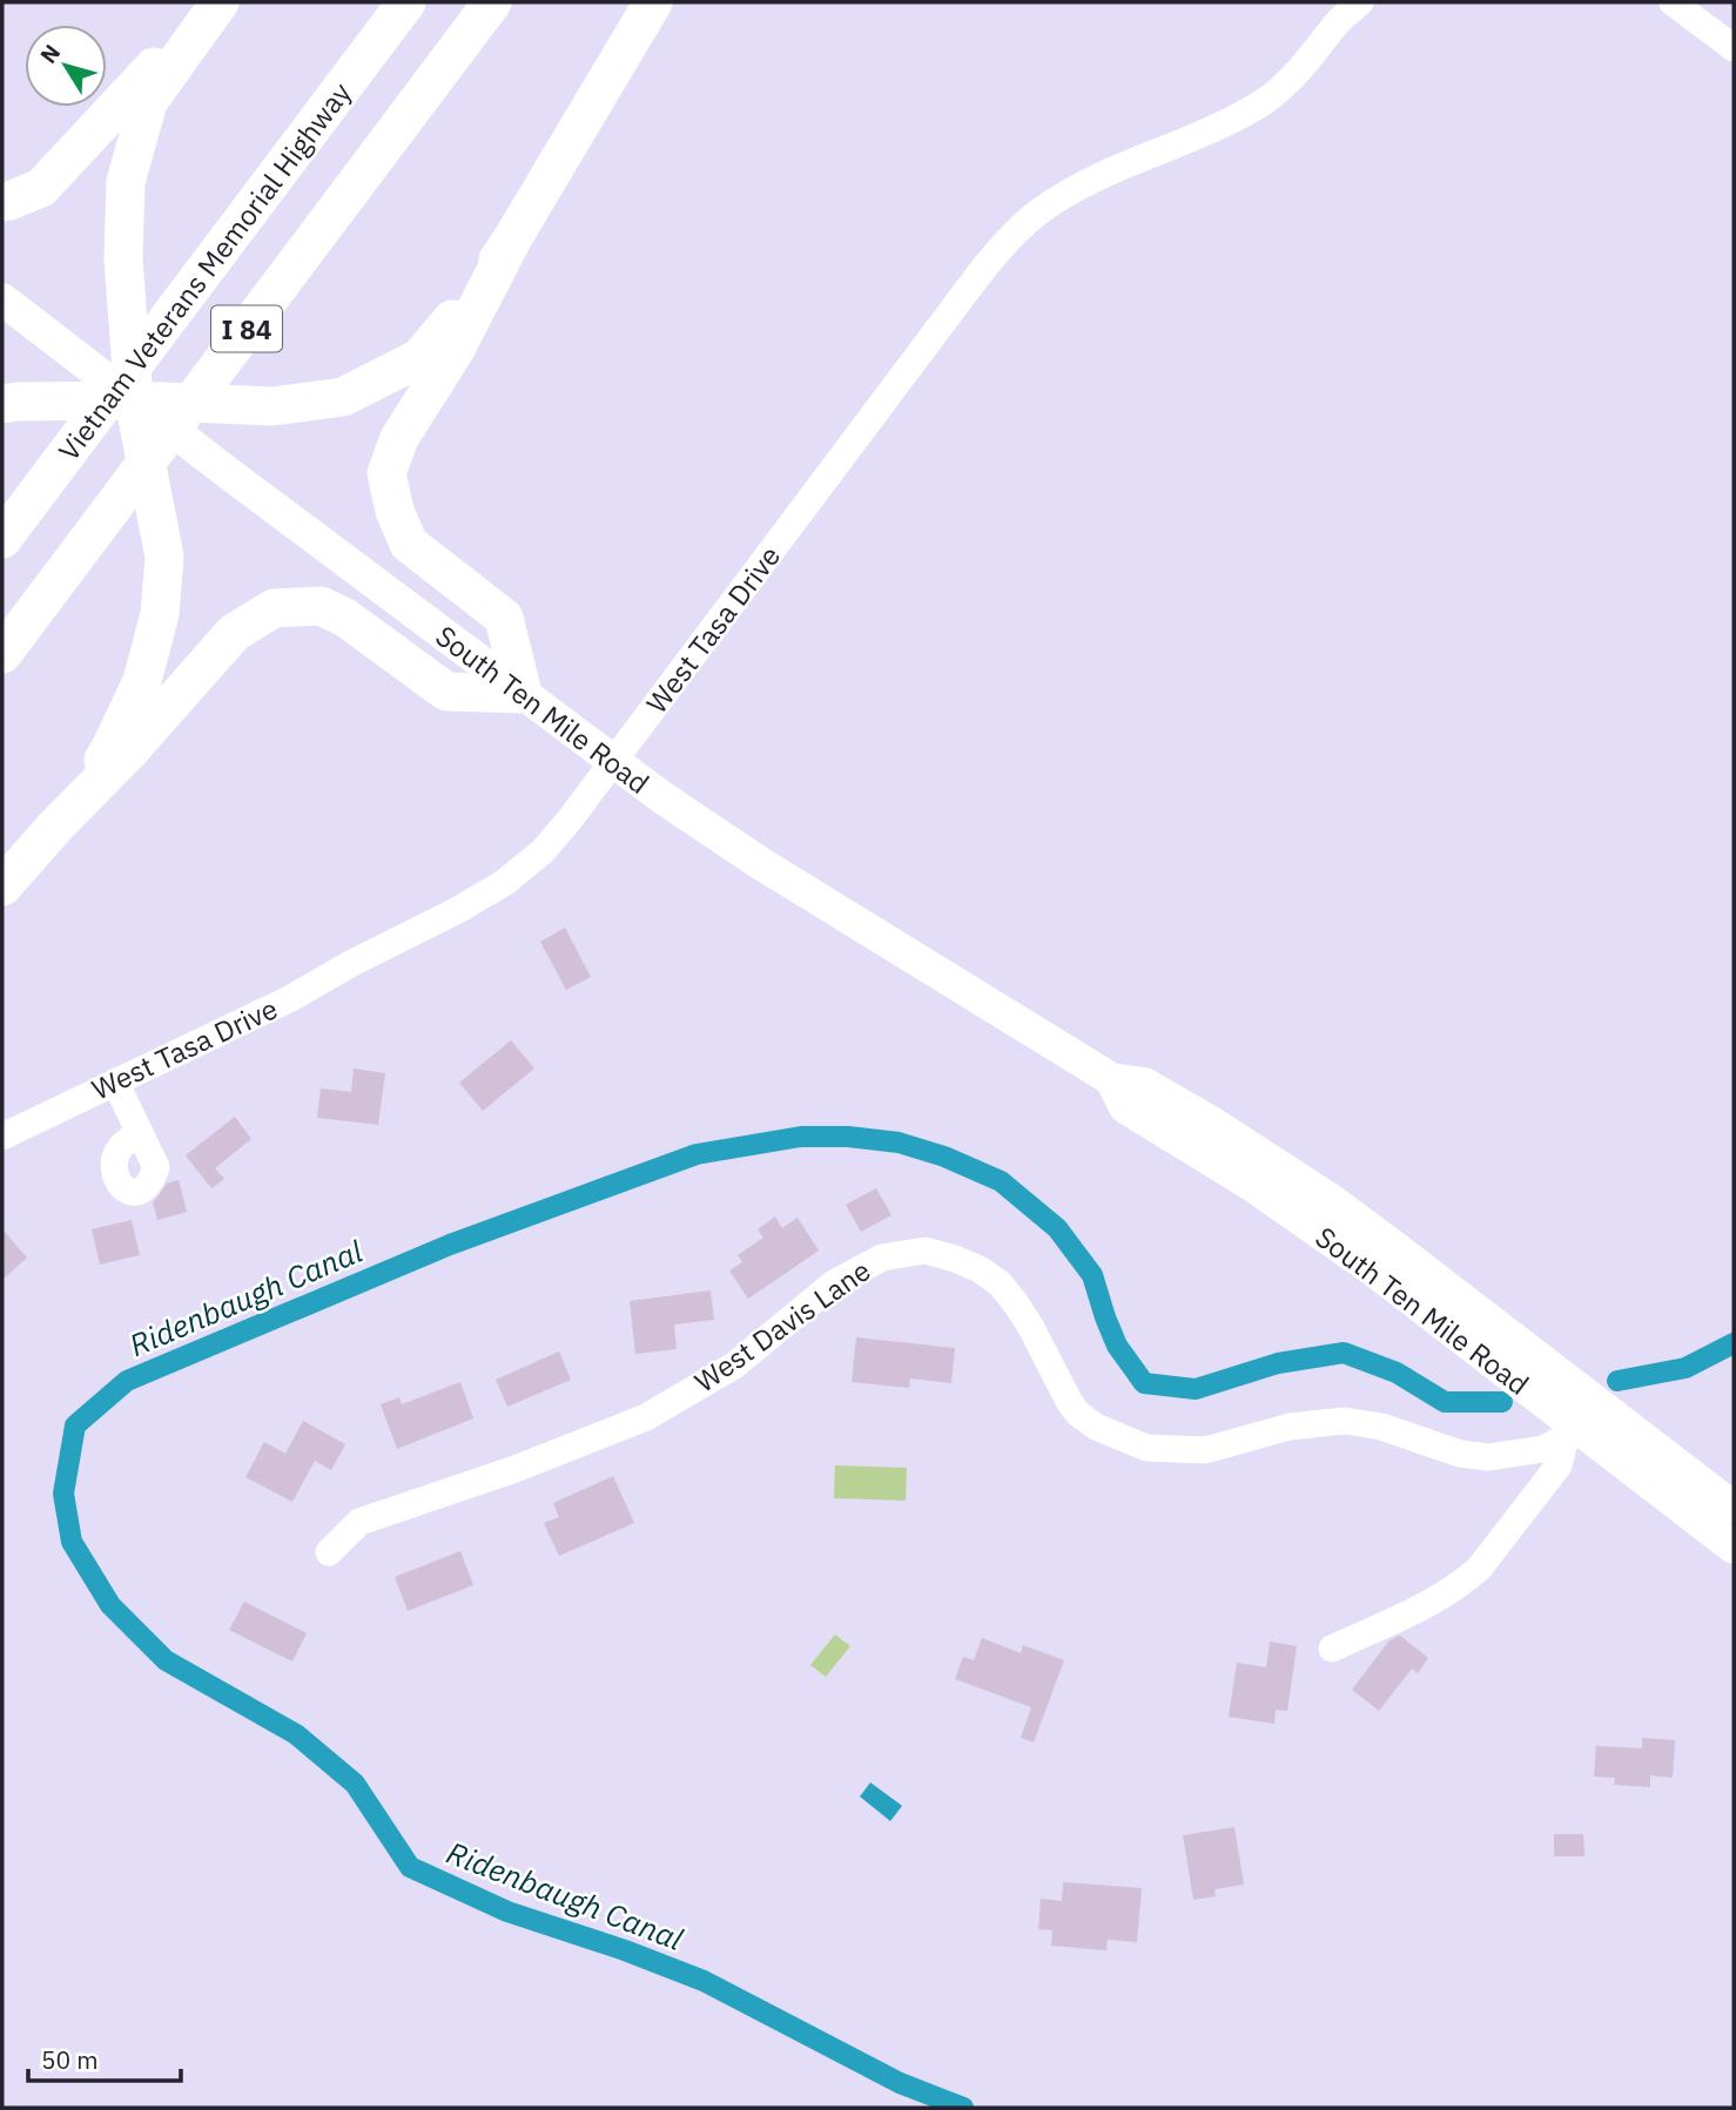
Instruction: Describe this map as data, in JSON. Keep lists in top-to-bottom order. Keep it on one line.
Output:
{"streets":{"highway":["Vietnam Veterans Memorial Highway","I 84"],"main road":["South Ten Mile Road"],"street":["West Tasa Drive","West Davis Lane"]},"crossings":[["South Ten Mile Road","West Davis Lane"]],"water":["Ridenbaugh Canal"],"scale_bar":"50 m","north":"top left"}
